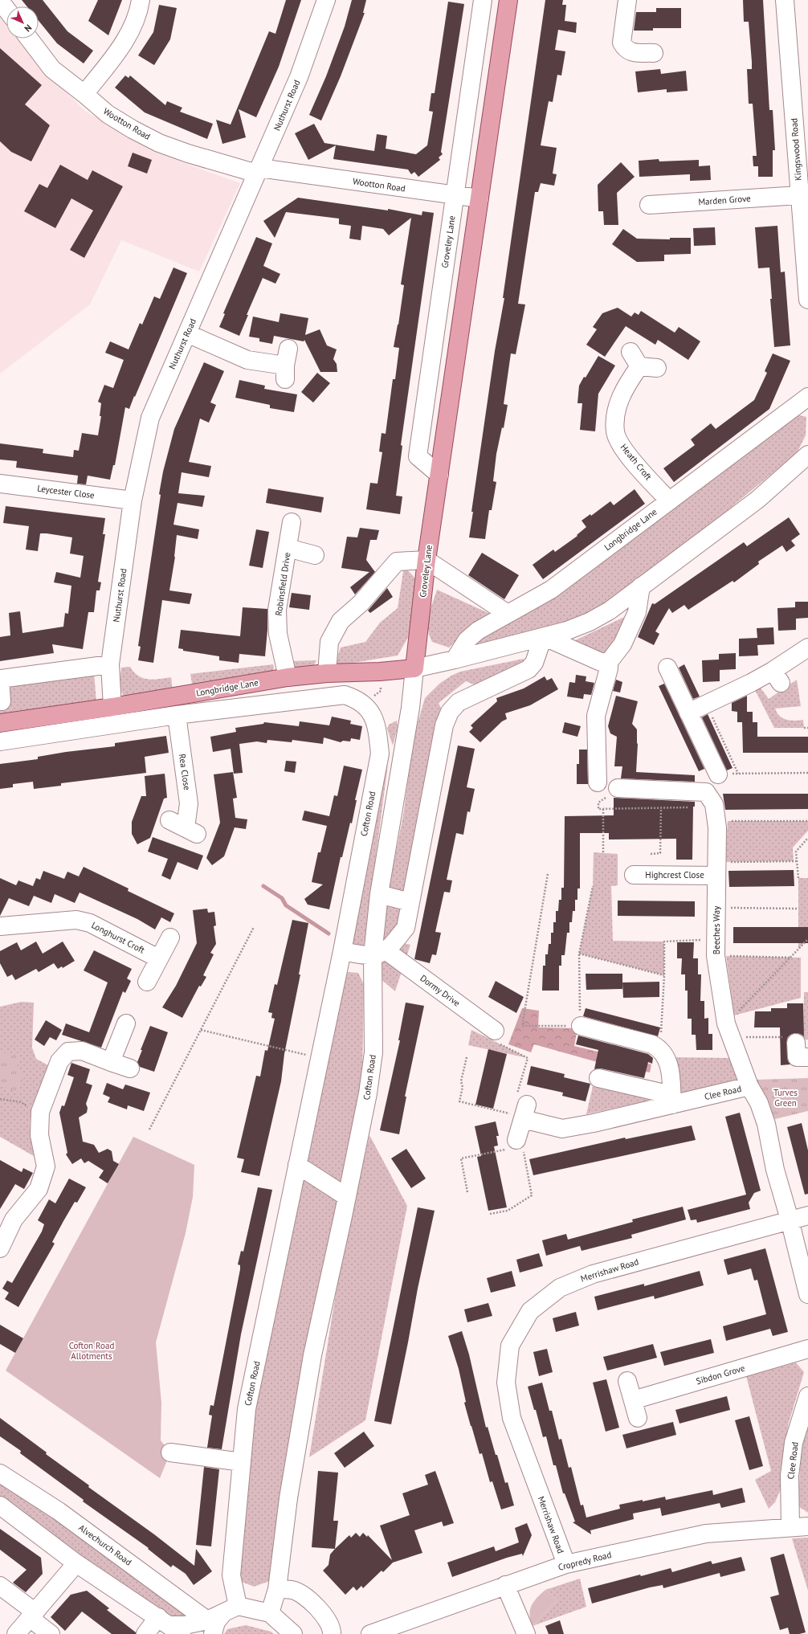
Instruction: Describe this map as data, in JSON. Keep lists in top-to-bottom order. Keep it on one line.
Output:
{"streets":{"main road":["Groveley Lane","Longbridge Lane"],"street":["Nuthurst Road","Wootton Road","Kingswood Road","Marden Grove","Heath Croft","Leycester Close","Robinsfield Drive","Rea Close","Cofton Road","Highcrest Close","Beeches Way","Longhurst Croft","Dormy Drive","Clee Road","Merrishaw Road","Sibdon Grove","Alvechurch Road","Cropredy Road"]},"crossings":[["Nuthurst Road","Wootton Road"],["Nuthurst Road","Leycester Close"],["Nuthurst Road","Longbridge Lane"],["Wootton Road","Groveley Lane"],["Kingswood Road","Marden Grove"],["Groveley Lane","Longbridge Lane"],["Groveley Lane","Cofton Road"],["Heath Croft","Longbridge Lane"],["Longbridge Lane","Robinsfield Drive"],["Longbridge Lane","Cofton Road"],["Cofton Road","Dormy Drive"],["Highcrest Close","Beeches Way"],["Beeches Way","Clee Road"],["Clee Road","Merrishaw Road"],["Clee Road","Cropredy Road"],["Merrishaw Road","Cropredy Road"]],"parks":["Turves Green","Cofton Road Allotments"],"north":"bottom right"}
